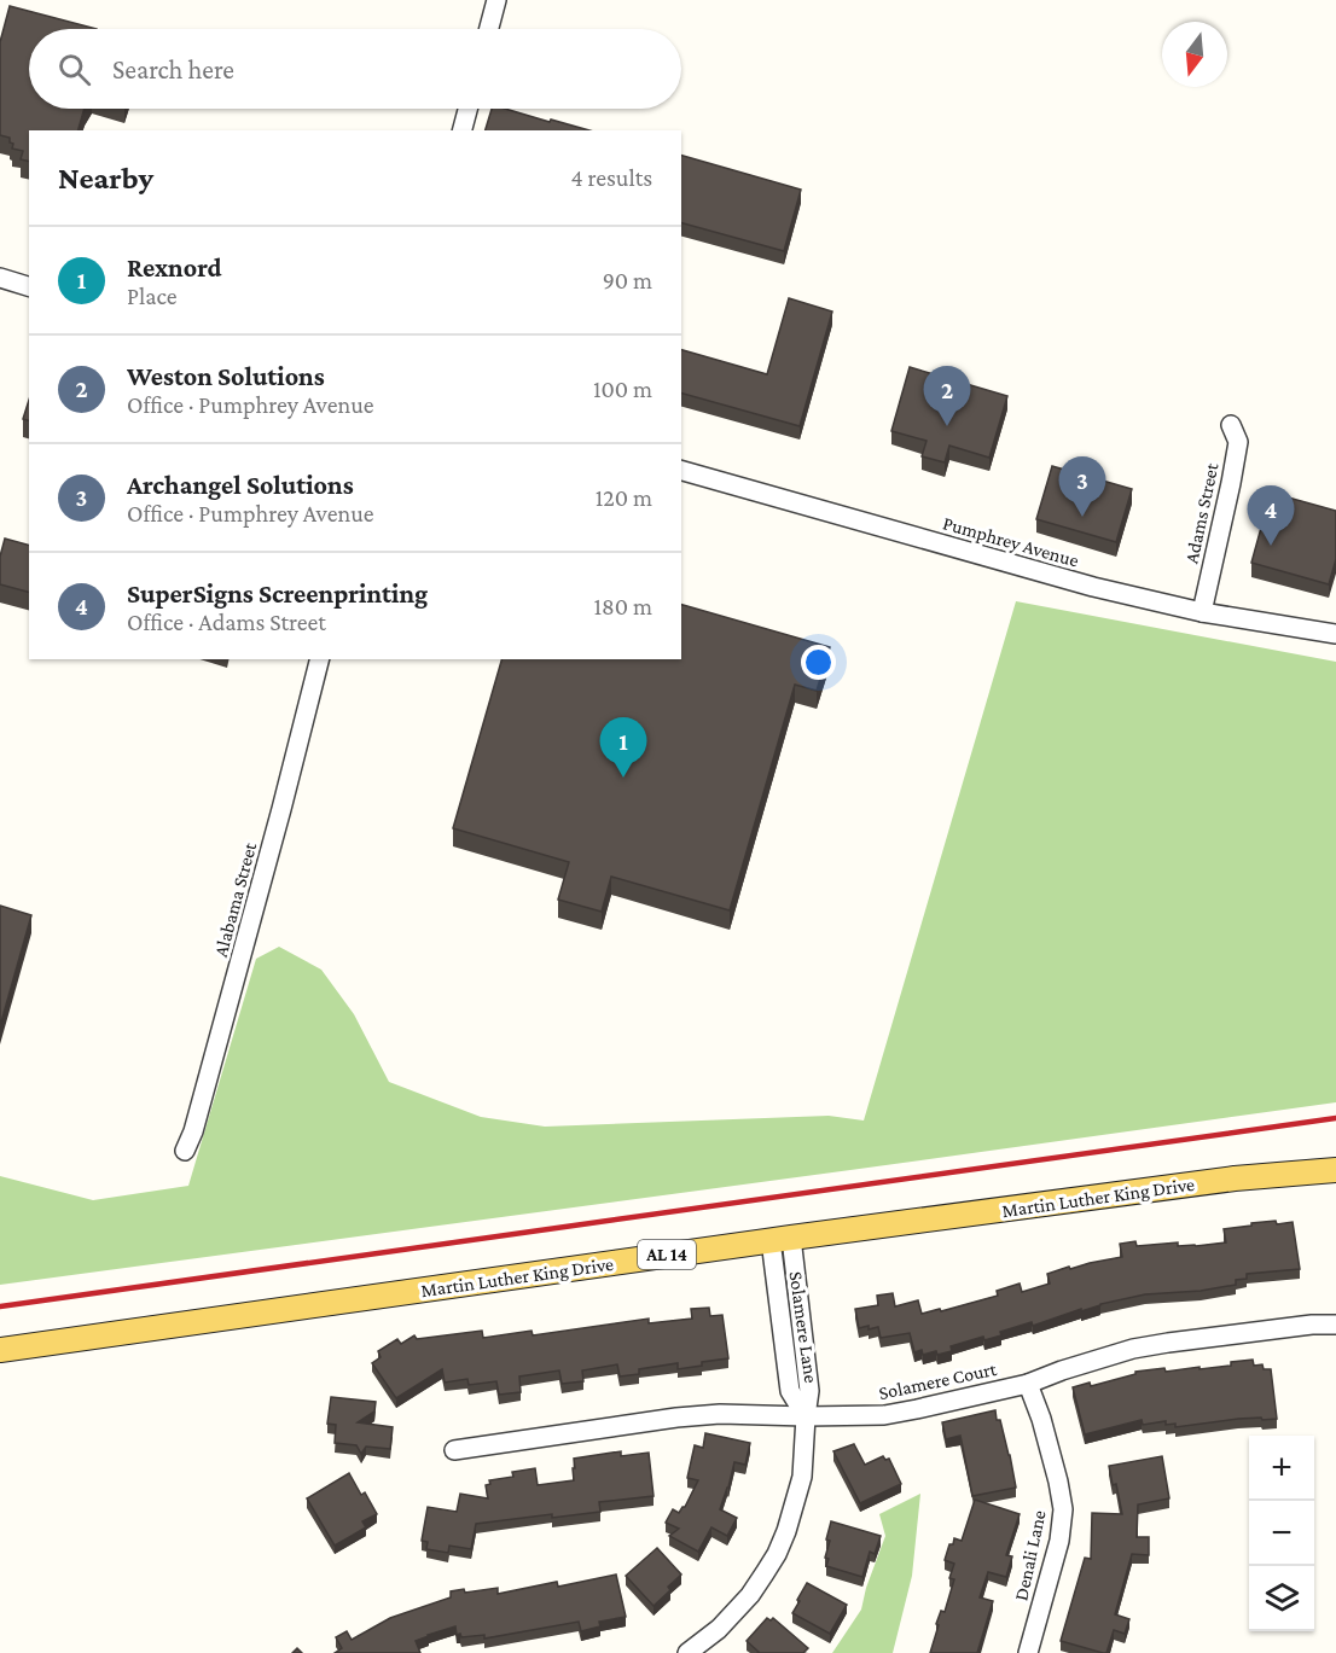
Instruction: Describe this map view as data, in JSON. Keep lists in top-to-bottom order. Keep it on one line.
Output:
{"streets":{"main road":["Martin Luther King Drive","AL 14"],"street":["Adams Street","Pumphrey Avenue","Alabama Street","Solamere Lane","Solamere Court","Denali Lane"]},"crossings":[["Adams Street","Pumphrey Avenue"],["Martin Luther King Drive","Solamere Lane"],["Solamere Lane","Solamere Court"],["Solamere Court","Denali Lane"]],"north":"bottom","page":{"search":"Search here","heading":["Nearby","4 results"],"list":[{"mark":"1","name":"Rexnord","note":"Place","value":"90 m"},{"mark":"2","name":"Weston Solutions","note":"Office · Pumphrey Avenue","value":"100 m"},{"mark":"3","name":"Archangel Solutions","note":"Office · Pumphrey Avenue","value":"120 m"},{"mark":"4","name":"SuperSigns Screenprinting","note":"Office · Adams Street","value":"180 m"}],"pins":["2","3","4","1"],"map_buttons":["+","−"]}}
